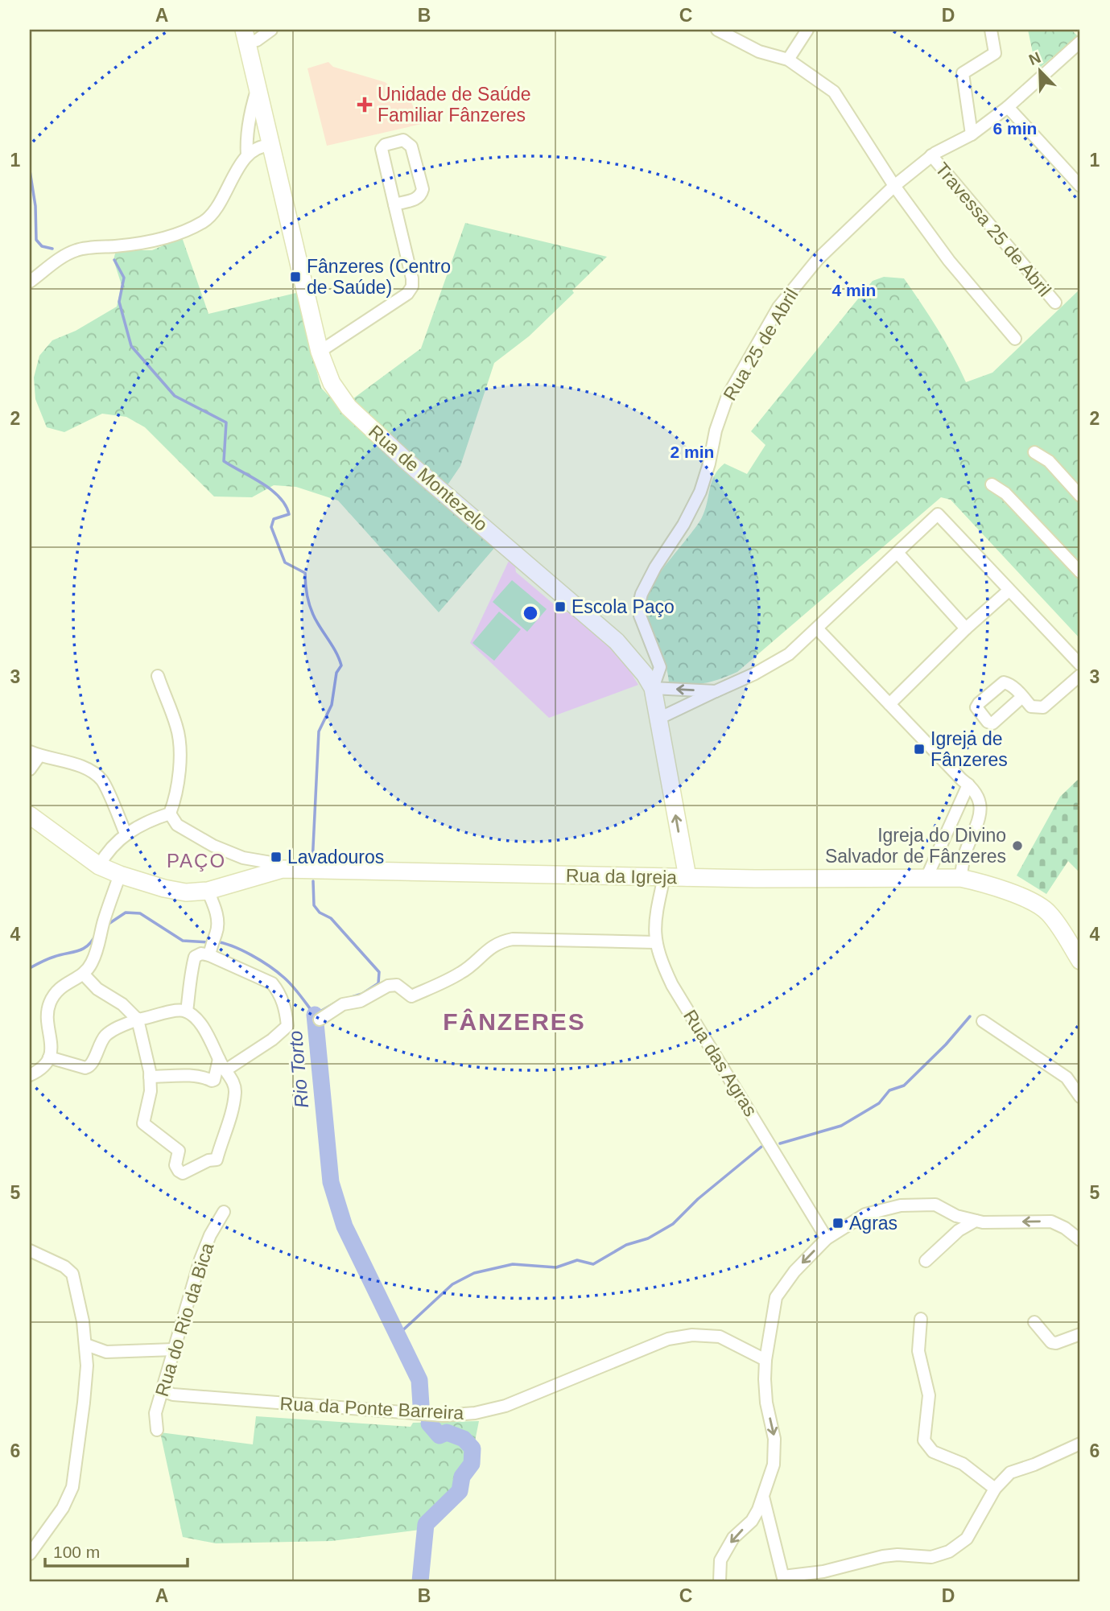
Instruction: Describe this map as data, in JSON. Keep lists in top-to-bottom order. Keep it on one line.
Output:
{"streets":{"street":["Travessa 25 de Abril","Rua 25 de Abril","Rua de Montezelo","Rua da Igreja","Rua das Agras","Rua do Rio da Bica","Rua da Ponte Barreira"]},"crossings":[["Travessa 25 de Abril","Rua 25 de Abril"],["Rua 25 de Abril","Rua de Montezelo"],["Rua de Montezelo","Rua da Igreja"],["Rua da Igreja","Rua das Agras"],["Rua do Rio da Bica","Rua da Ponte Barreira"]],"districts":["PAÇO","FÂNZERES"],"water":["Rio Torto"],"places":{"health":["Unidade de Saúde Familiar Fânzeres"],"transit":["Fânzeres (Centro de Saúde)","Escola Paço","Igreja de Fânzeres","Lavadouros","Agras"],"other":["Igreja do Divino Salvador de Fânzeres"]},"scale_bar":"100 m","north":"top left","grid":{"columns":["A","B","C","D"],"rows":["1","2","3","4","5","6"]},"rings":["6 min","4 min","2 min"]}
